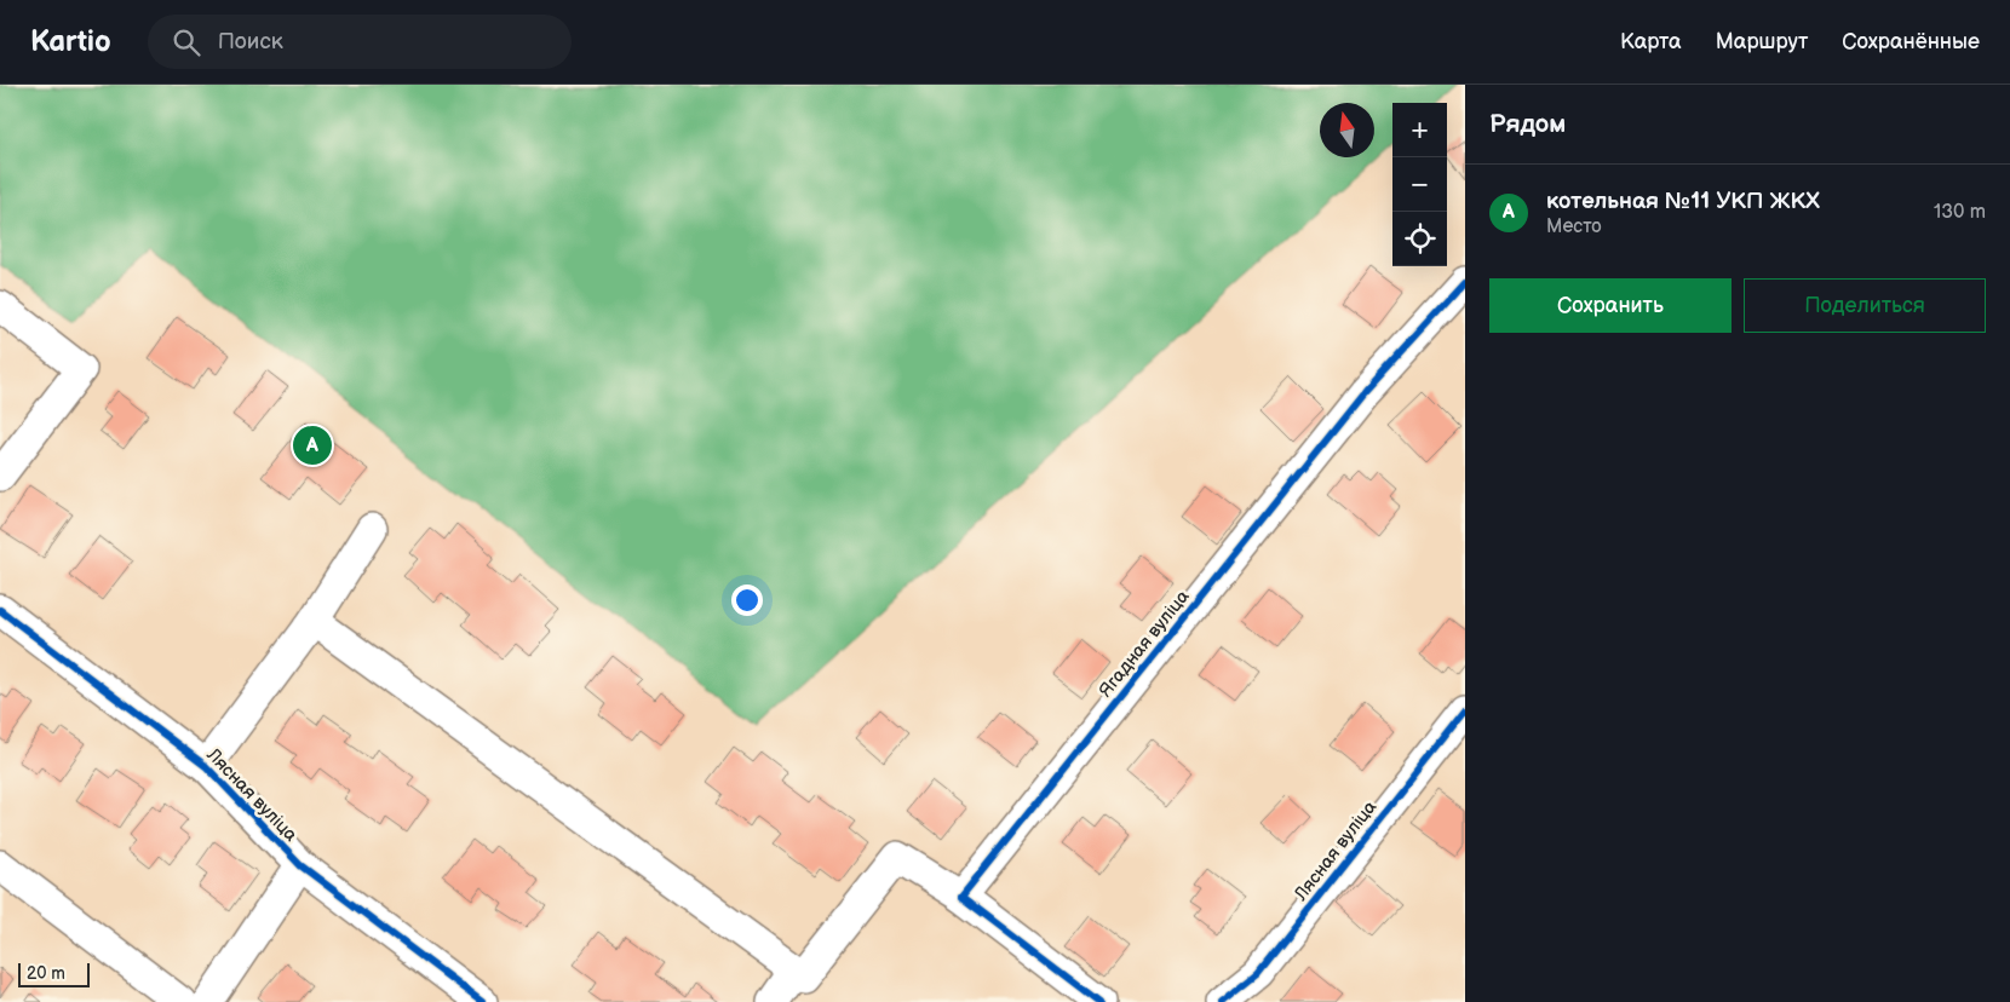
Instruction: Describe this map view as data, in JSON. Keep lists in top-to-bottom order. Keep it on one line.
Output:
{"streets":{"street":["Ягадная вуліца","Лясная вуліца"]},"scale_bar":"20 m","north":"top","page":{"header":"Kartio","search":"Поиск","nav":["Карта","Маршрут","Сохранённые"],"heading":"Рядом","map_buttons":["+","−"],"list":[{"mark":"A","name":"котельная №11 УКП ЖКХ","note":"Место","value":"130 m"}],"buttons":["Сохранить","Поделиться"],"pins":"A","scale":"20 m"}}
